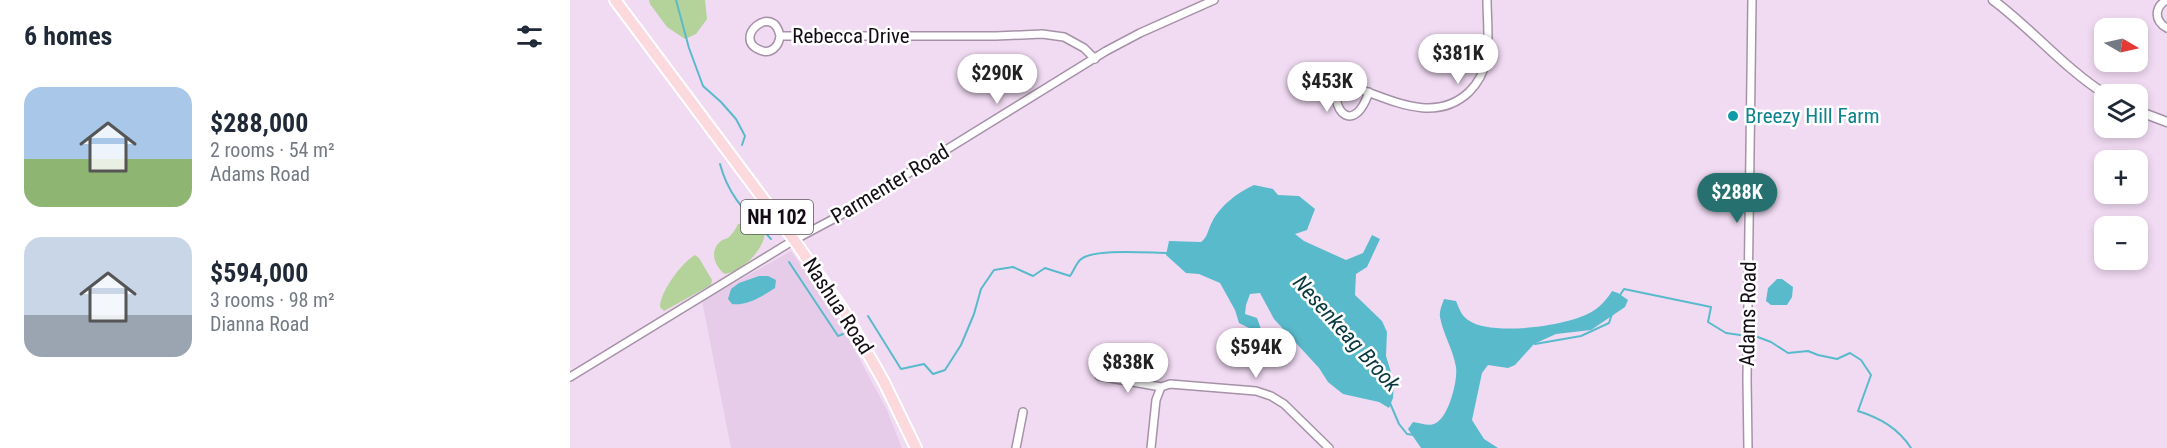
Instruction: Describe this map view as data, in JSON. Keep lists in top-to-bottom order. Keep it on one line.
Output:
{"streets":{"main road":["NH 102","Nashua Road"],"street":["Rebecca Drive","Parmenter Road","Adams Road"]},"crossings":[["Rebecca Drive","Parmenter Road"],["Parmenter Road","Nashua Road"]],"water":["Nesenkeag Brook"],"places":["Breezy Hill Farm"],"north":"right","page":{"heading":"6 homes","map_buttons":["+","−"],"price":["$381K","$290K","$453K","$288K","$594K","$838K"],"list":[{"name":"$288,000","note":"2 rooms · 54 m² · Adams Road"},{"name":"$594,000","note":"3 rooms · 98 m² · Dianna Road"}]}}
